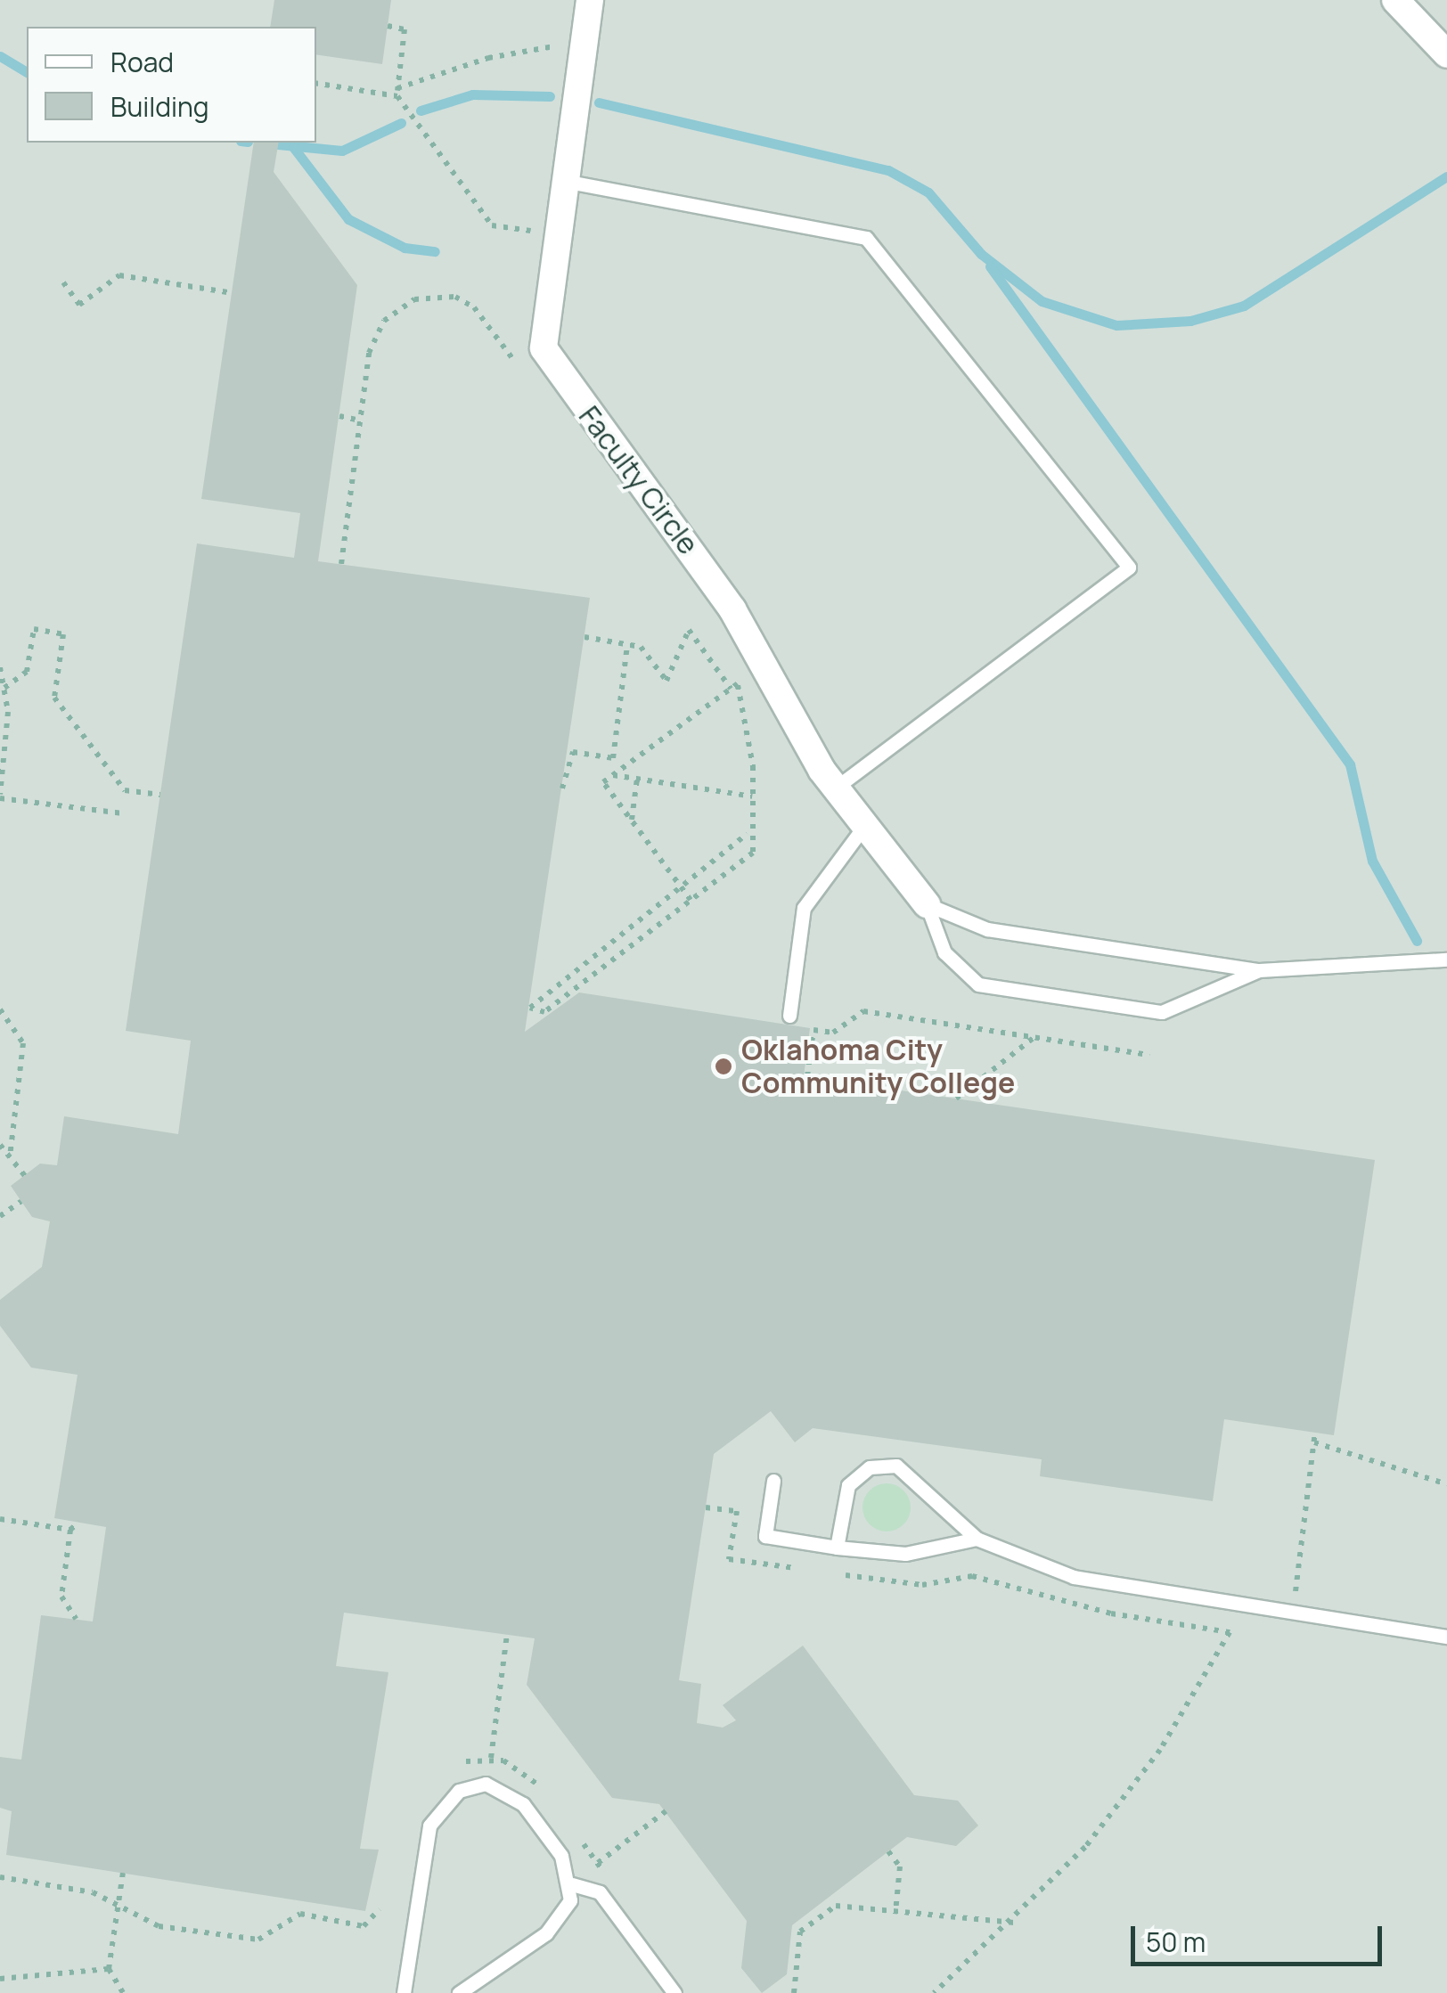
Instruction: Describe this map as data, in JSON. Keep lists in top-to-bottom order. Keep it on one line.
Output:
{"streets":{"street":["Faculty Circle"]},"places":["Oklahoma City Community College"],"legend":["Road","Building"],"scale_bar":"50 m"}
